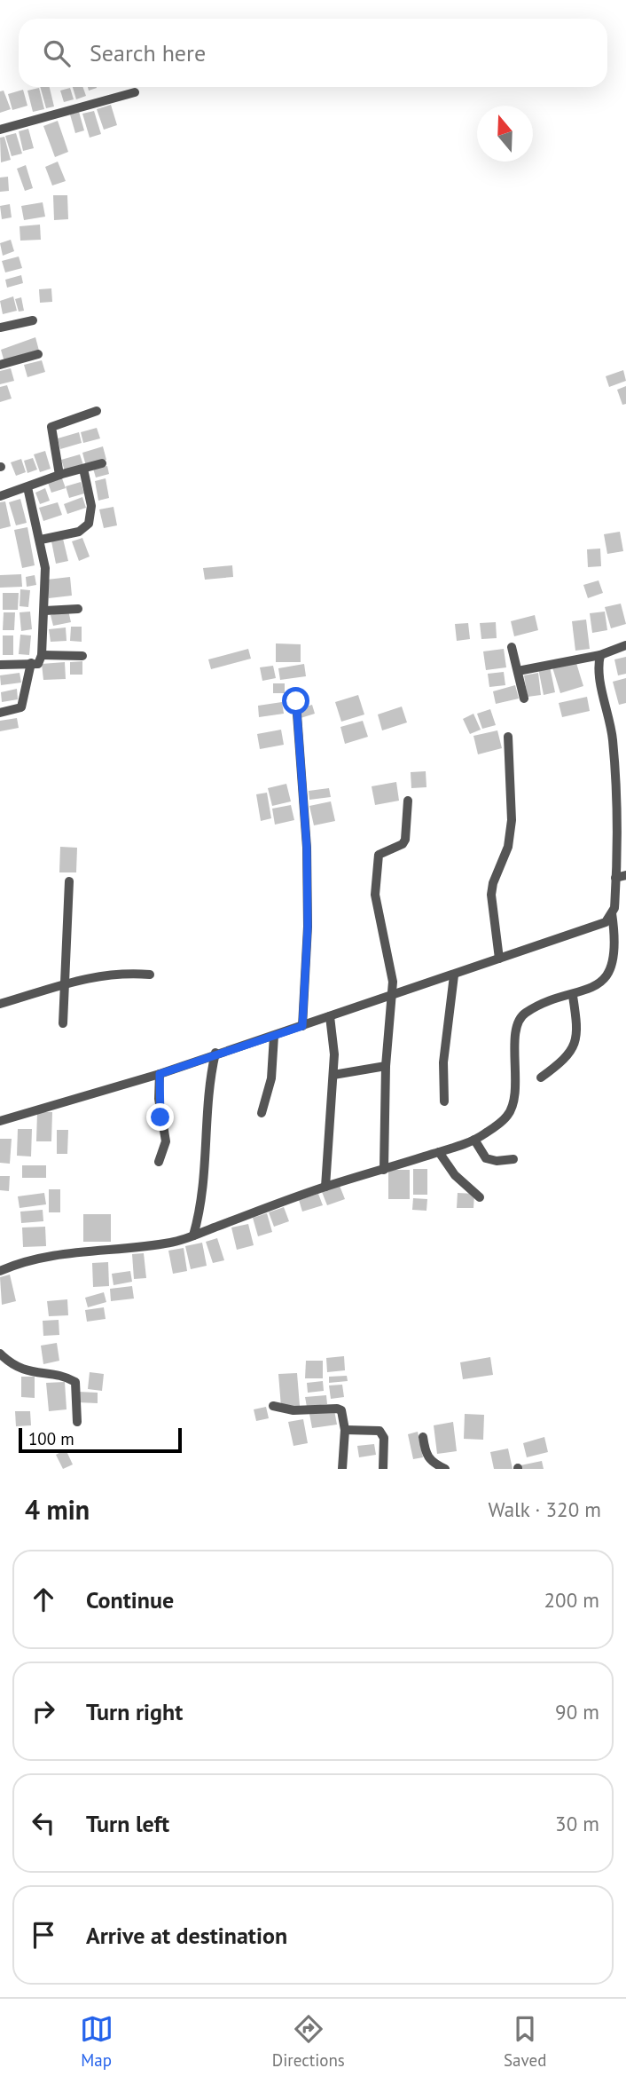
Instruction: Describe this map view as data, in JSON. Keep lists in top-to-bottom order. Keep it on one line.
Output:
{"scale_bar":"100 m","north":"top","page":{"search":"Search here","scale":"100 m","heading":["4 min","Walk · 320 m"],"list":[["Continue","200 m"],["Turn right","90 m"],["Turn left","30 m"],"Arrive at destination"],"nav":["Map","Directions","Saved"]}}
